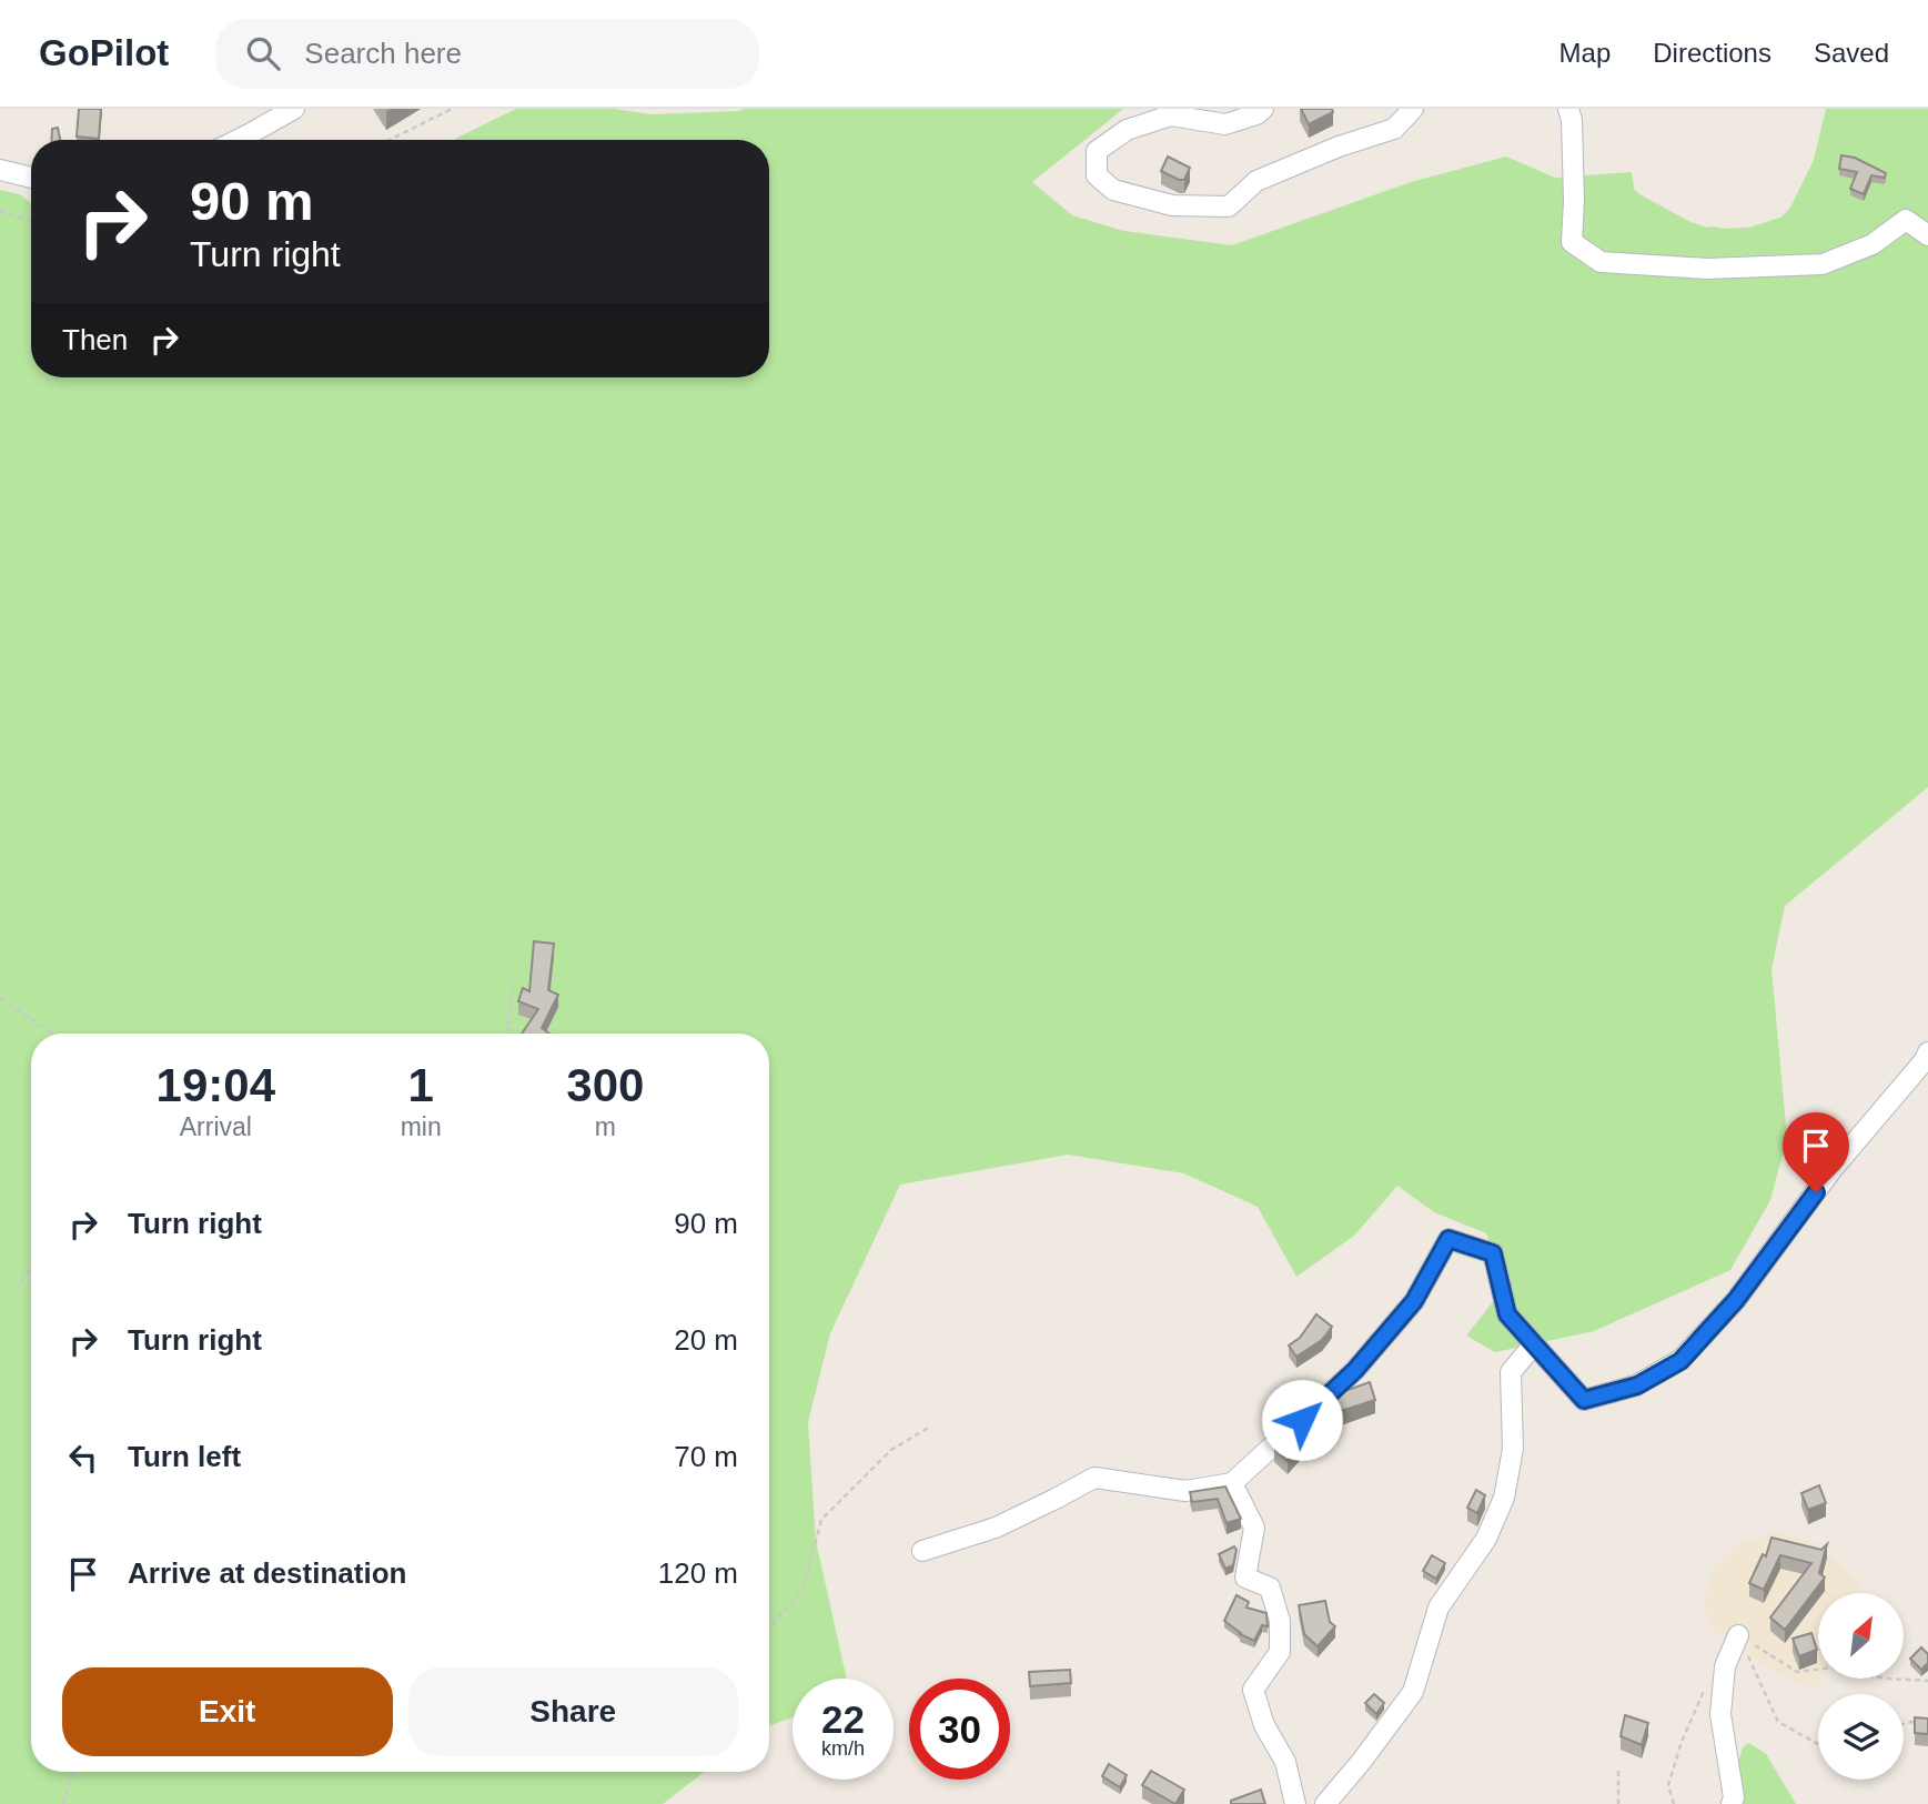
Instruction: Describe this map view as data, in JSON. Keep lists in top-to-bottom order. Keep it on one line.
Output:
{"north":"top right","page":{"header":"GoPilot","search":"Search here","nav":["Map","Directions","Saved"],"turn":["90 m","Turn right"],"then":"Then","eta":["19:04","Arrival","1","min","300","m"],"list":[{"name":"Turn right","value":"90 m"},{"name":"Turn right","value":"20 m"},{"name":"Turn left","value":"70 m"},{"name":"Arrive at destination","value":"120 m"}],"buttons":["Exit","Share"],"speed":"22 km/h","limit":"30"}}
